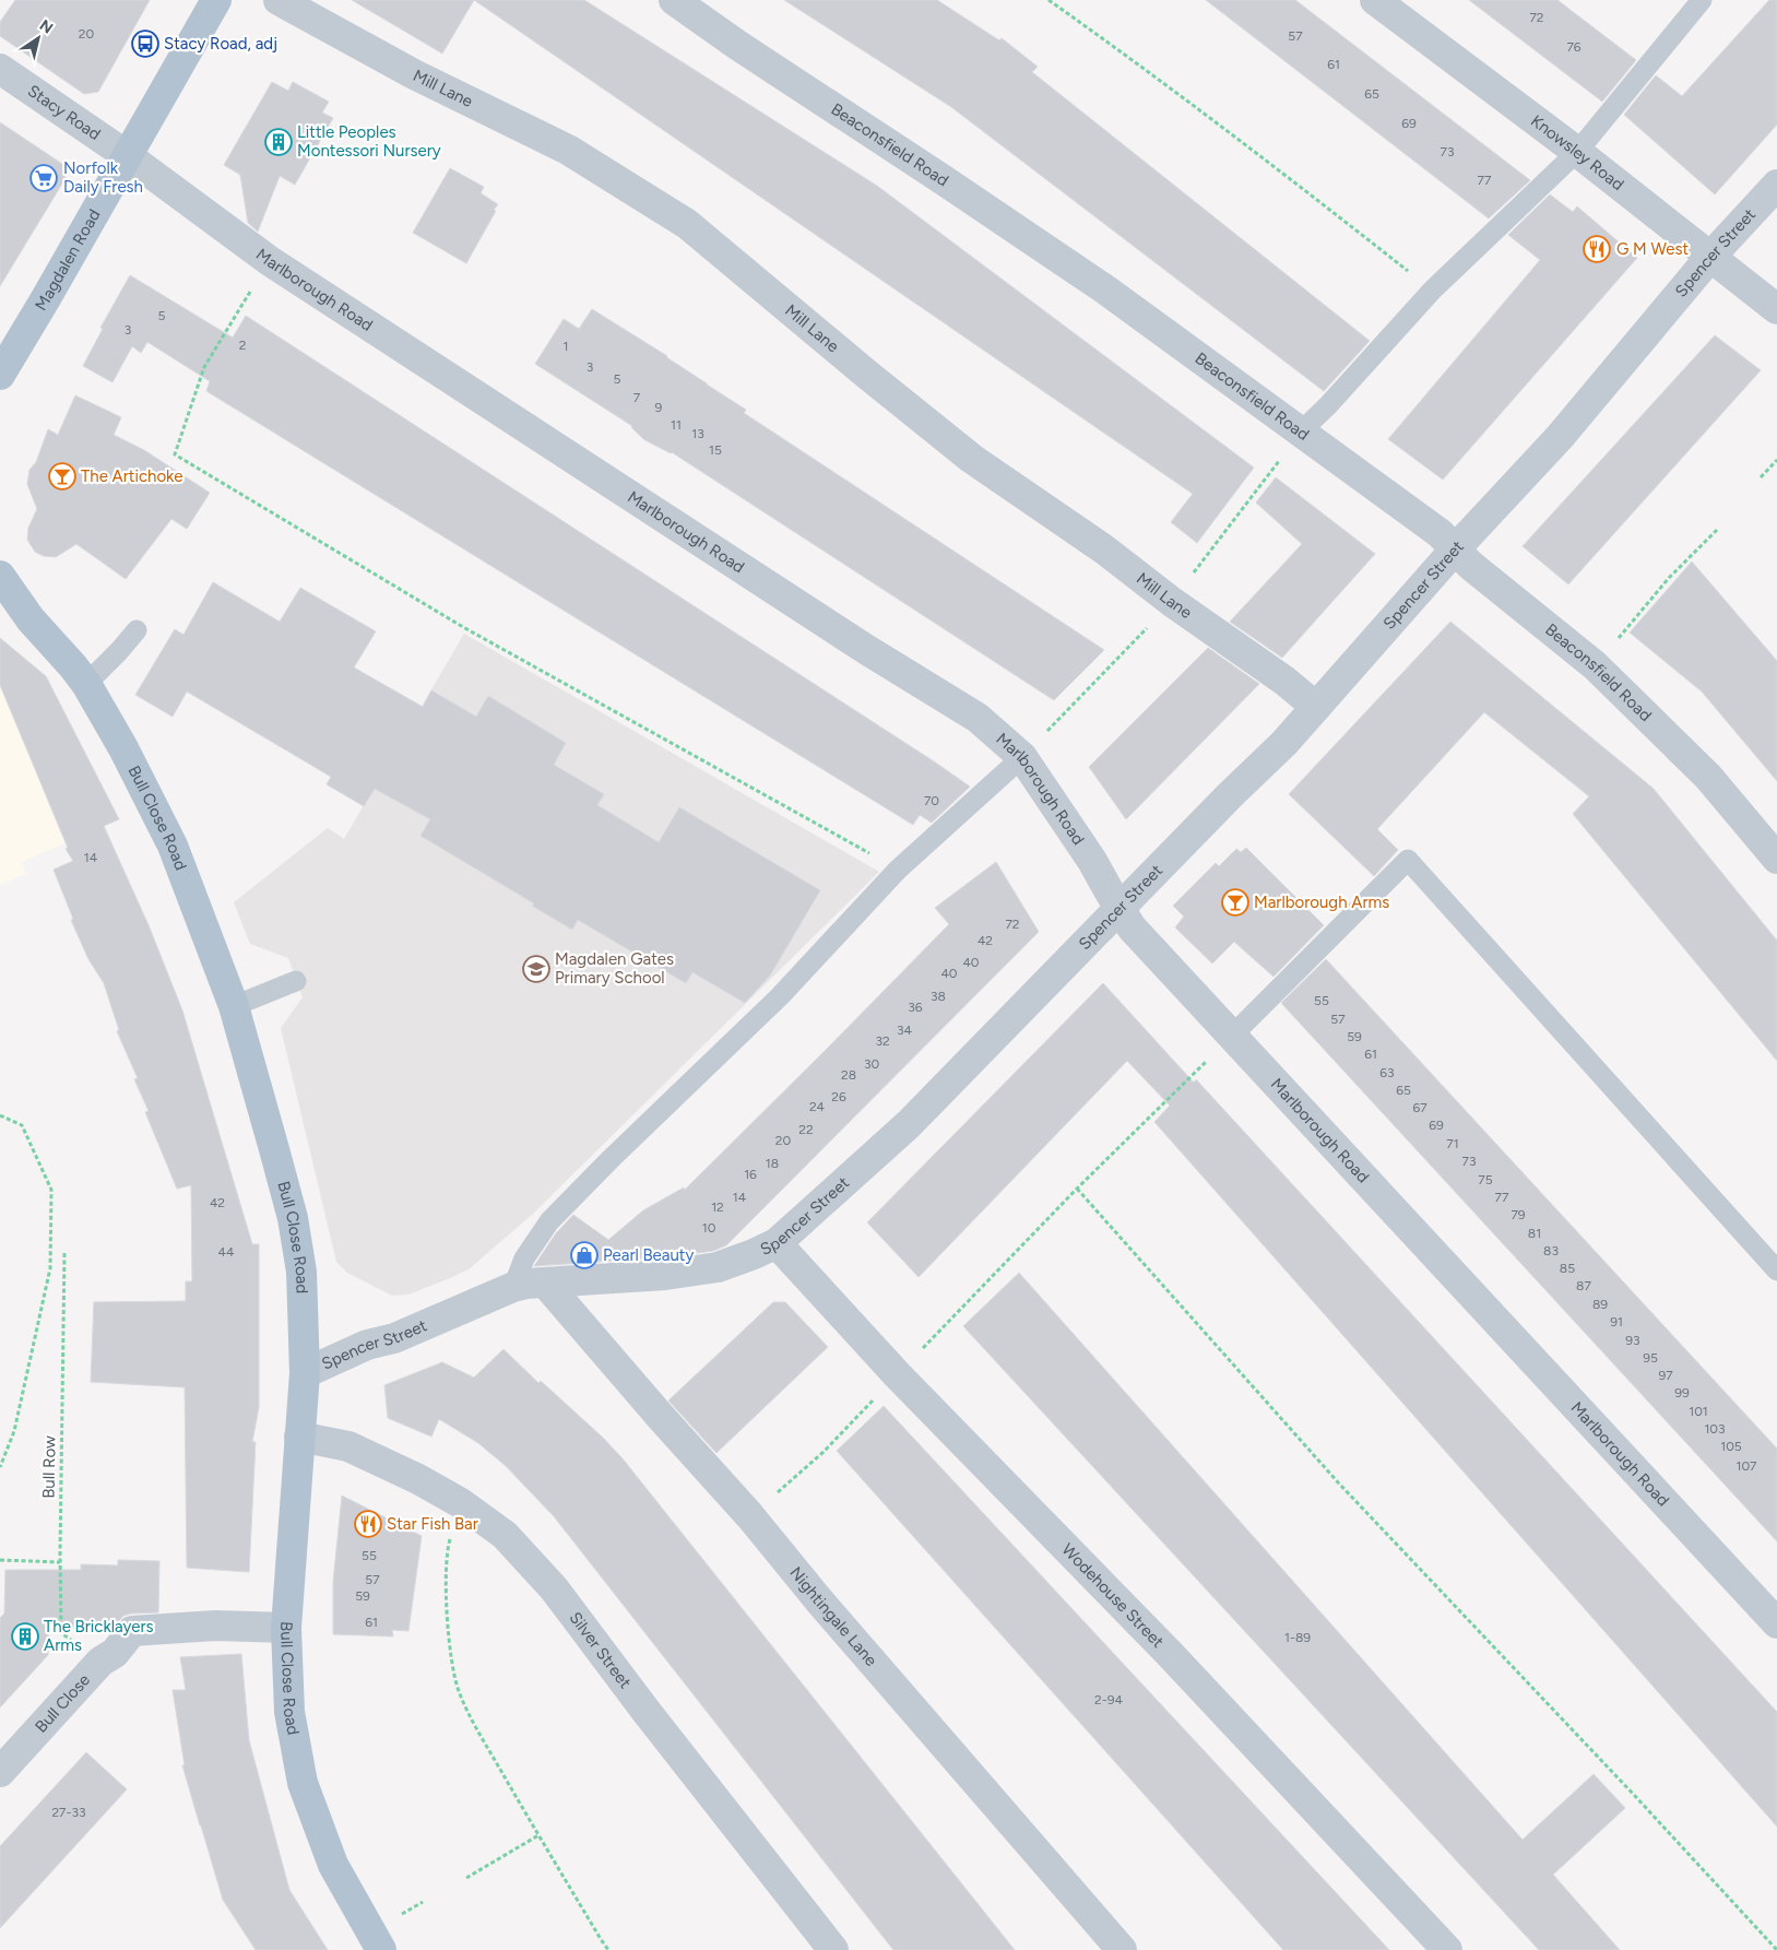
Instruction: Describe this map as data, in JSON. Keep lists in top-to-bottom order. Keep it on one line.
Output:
{"streets":{"main road":["Magdalen Road","Bull Close Road"],"street":["Mill Lane","Stacy Road","Beaconsfield Road","Knowsley Road","Spencer Street","Marlborough Road","Wodehouse Street","Nightingale Lane","Silver Street","Bull Close"],"path":["Bull Row"]},"crossings":[["Mill Lane","Spencer Street"],["Stacy Road","Magdalen Road"],["Stacy Road","Marlborough Road"],["Beaconsfield Road","Spencer Street"],["Knowsley Road","Spencer Street"],["Spencer Street","Marlborough Road"],["Spencer Street","Bull Close Road"],["Spencer Street","Wodehouse Street"],["Spencer Street","Nightingale Lane"],["Magdalen Road","Marlborough Road"],["Bull Close Road","Silver Street"],["Bull Close Road","Bull Close"],["Bull Row","Bull Close"]],"places":{"bus stop":["Stacy Road, adj"],"building":["Little Peoples Montessori Nursery","The Bricklayers Arms"],"supermarket":["Norfolk Daily Fresh"],"restaurant":["G M West","Star Fish Bar"],"bar":["The Artichoke","Marlborough Arms"],"school or university":["Magdalen Gates Primary School"],"shop":["Pearl Beauty"]},"house_numbers":["72","20","57","76","61","65","69","73","77","5","3","2","1","3","5","7","9","11","13","15","70","14","72","42","40","40","38","55","36","57","34","59","32","61","30","63","28","65","26","24","67","69","22","20","71","73","18","16","75","14","77","42","12","79","10","81","83","44","85","87","89","91","93","95","97","99","101","103","105","107","55","57","59","61","1-89","2-94","27-33"],"north":"top right"}
